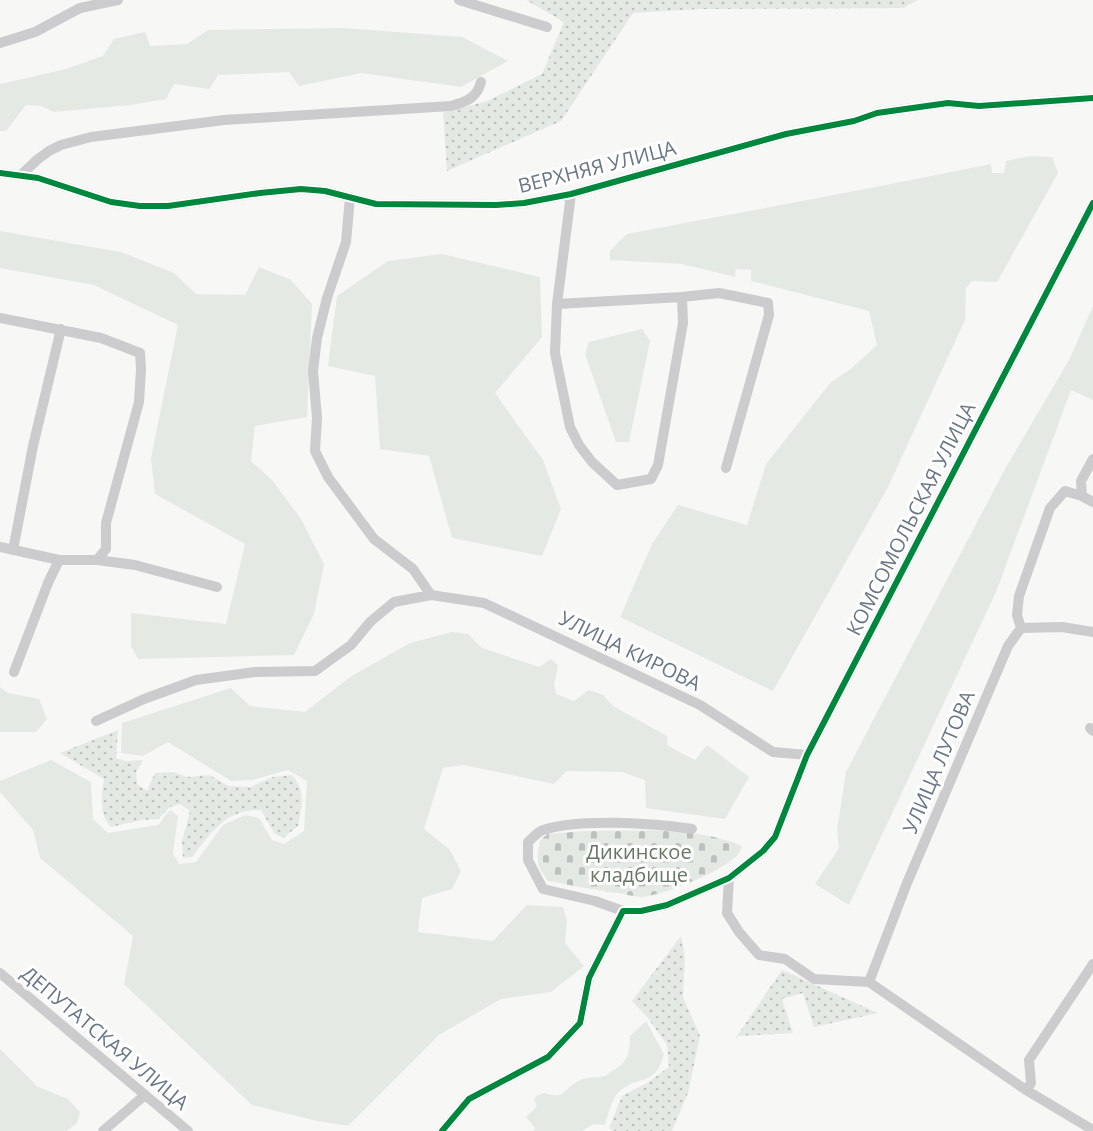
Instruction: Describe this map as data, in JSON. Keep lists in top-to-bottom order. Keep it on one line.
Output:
{"streets":{"street":["ВЕРХНЯЯ УЛИЦА","КОМСОМОЛЬСКАЯ УЛИЦА","УЛИЦА КИРОВА","УЛИЦА ЛУТОВА","ДЕПУТАТСКАЯ УЛИЦА"]},"crossings":[["КОМСОМОЛЬСКАЯ УЛИЦА","УЛИЦА КИРОВА"]],"parks":["Дикинское кладбище"]}
